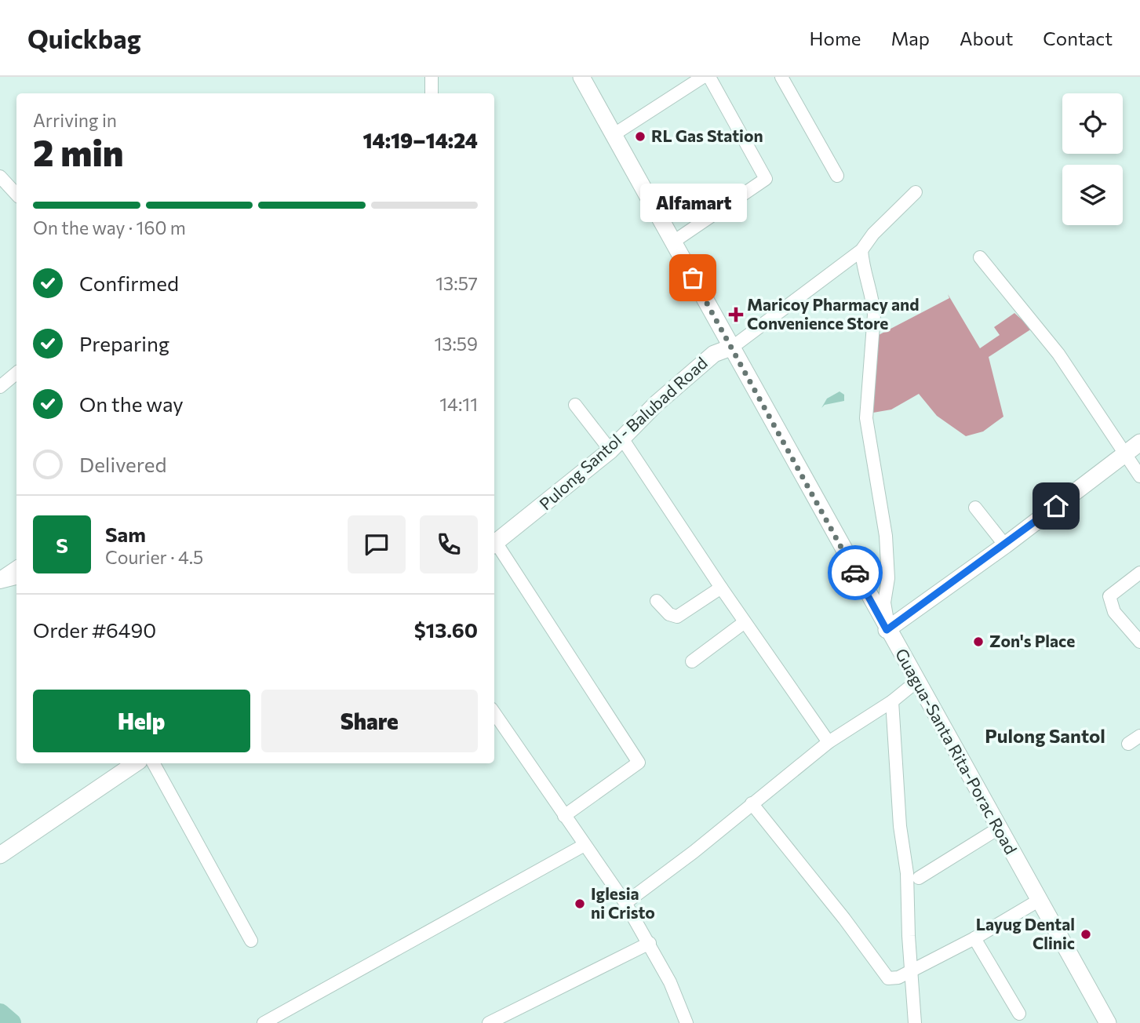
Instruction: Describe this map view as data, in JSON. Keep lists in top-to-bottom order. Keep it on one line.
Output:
{"streets":{"main road":["Pulong Santol - Balubad Road","Guagua-Santa Rita-Porac Road"]},"crossings":[["Pulong Santol - Balubad Road","Guagua-Santa Rita-Porac Road"]],"districts":["Pulong Santol"],"places":{"other":["RL Gas Station","Alfamart","Zon's Place","Iglesia ni Cristo","Layug Dental Clinic"],"health":["Maricoy Pharmacy and Convenience Store"]},"page":{"header":"Quickbag","nav":["Home","Map","About","Contact"],"heading":["2 min","Arriving in","14:19–14:24"],"panel":["Sam","Courier · 4.5","Order #6490","$13.60"],"bubble":"Alfamart","bar":"On the way · 160 m","list":[["Confirmed","13:57"],["Preparing","13:59"],["On the way","14:11"],"Delivered"],"round":"S","buttons":["Help","Share"]}}
